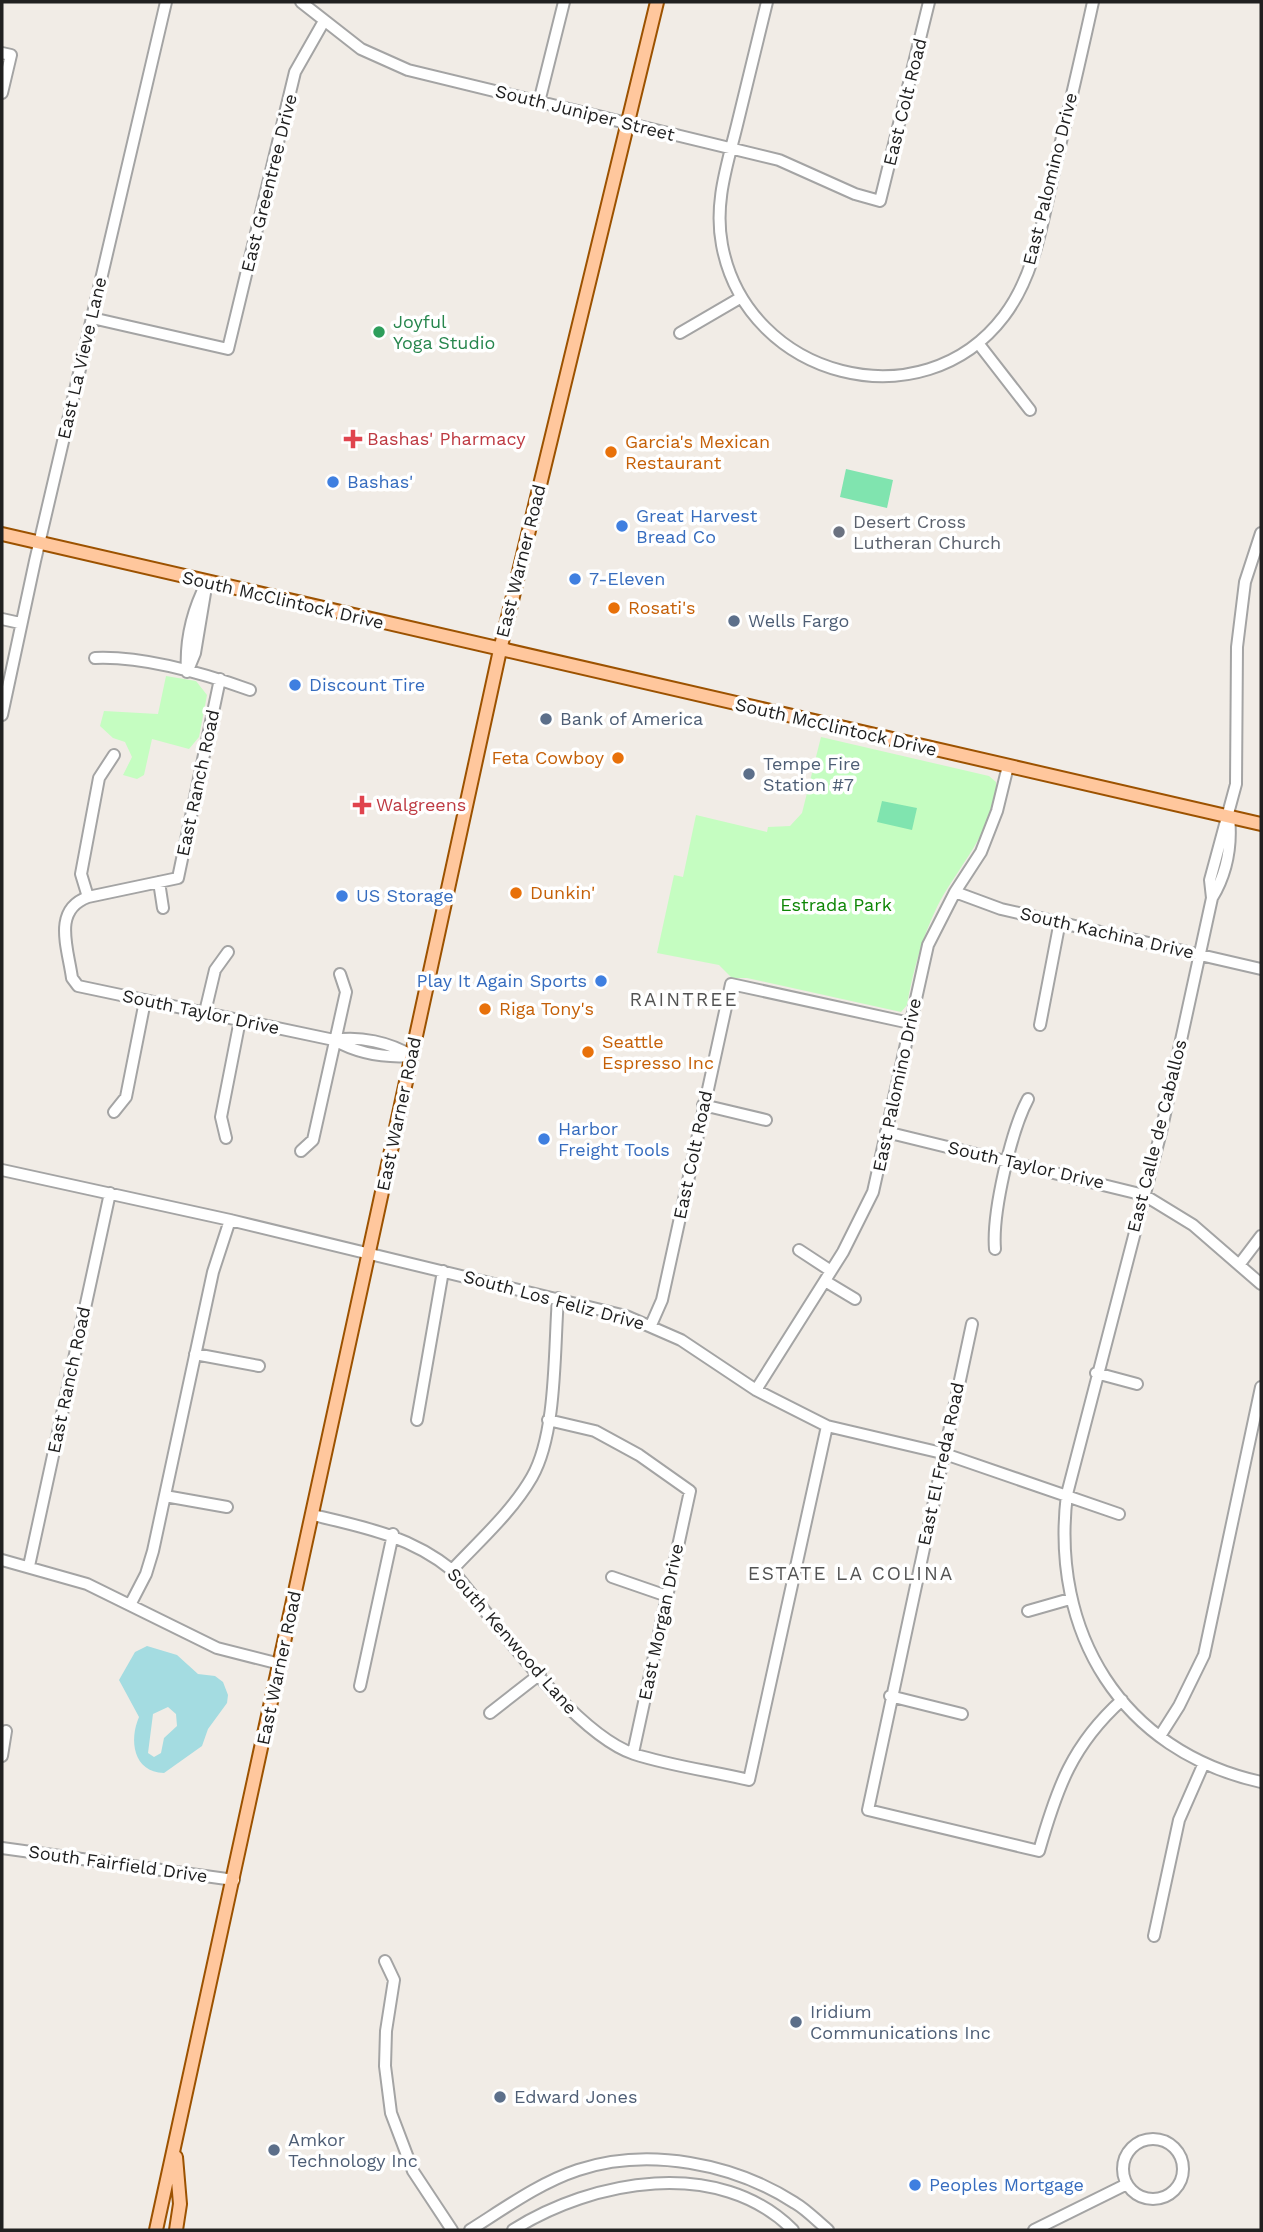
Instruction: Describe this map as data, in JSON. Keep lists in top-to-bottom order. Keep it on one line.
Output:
{"streets":{"main road":["East Warner Road","South McClintock Drive"],"street":["East Colt Road","South Juniper Street","East Palomino Drive","East Greentree Drive","East La Vieve Lane","East Ranch Road","South Kachina Drive","South Taylor Drive","East Calle de Caballos","South Los Feliz Drive","East El Freda Road","East Morgan Drive","South Kenwood Lane","South Fairfield Drive"]},"crossings":[["East Colt Road","South Juniper Street"],["East Colt Road","East Palomino Drive"],["East Colt Road","South Los Feliz Drive"],["South Juniper Street","East Palomino Drive"],["South Juniper Street","East Greentree Drive"],["South Juniper Street","East Warner Road"],["East Palomino Drive","South McClintock Drive"],["East Palomino Drive","South Kachina Drive"],["East Palomino Drive","South Taylor Drive"],["East Palomino Drive","South Los Feliz Drive"],["East Greentree Drive","East La Vieve Lane"],["East La Vieve Lane","South McClintock Drive"],["East Warner Road","South McClintock Drive"],["East Warner Road","South Taylor Drive"],["East Warner Road","South Los Feliz Drive"],["East Warner Road","South Kenwood Lane"],["East Warner Road","South Fairfield Drive"],["South McClintock Drive","East Calle de Caballos"],["East Ranch Road","South Taylor Drive"],["East Ranch Road","South Los Feliz Drive"],["South Kachina Drive","East Calle de Caballos"],["South Taylor Drive","East Calle de Caballos"],["East Calle de Caballos","South Los Feliz Drive"],["East Calle de Caballos","East El Freda Road"],["South Los Feliz Drive","East El Freda Road"],["South Los Feliz Drive","South Kenwood Lane"],["East Morgan Drive","South Kenwood Lane"]],"districts":["RAINTREE","ESTATE LA COLINA"],"parks":["Estrada Park"],"places":{"other":["Joyful Yoga Studio","Garcia's Mexican Restaurant","Bashas'","Great Harvest Bread Co","Desert Cross Lutheran Church","7-Eleven","Rosati's","Wells Fargo","Discount Tire","Bank of America","Feta Cowboy","Tempe Fire Station #7","Dunkin'","US Storage","Play It Again Sports","Riga Tony's","Seattle Espresso Inc","Harbor Freight Tools","Iridium Communications Inc","Edward Jones","Amkor Technology Inc","Peoples Mortgage"],"health":["Bashas' Pharmacy","Walgreens"]}}
